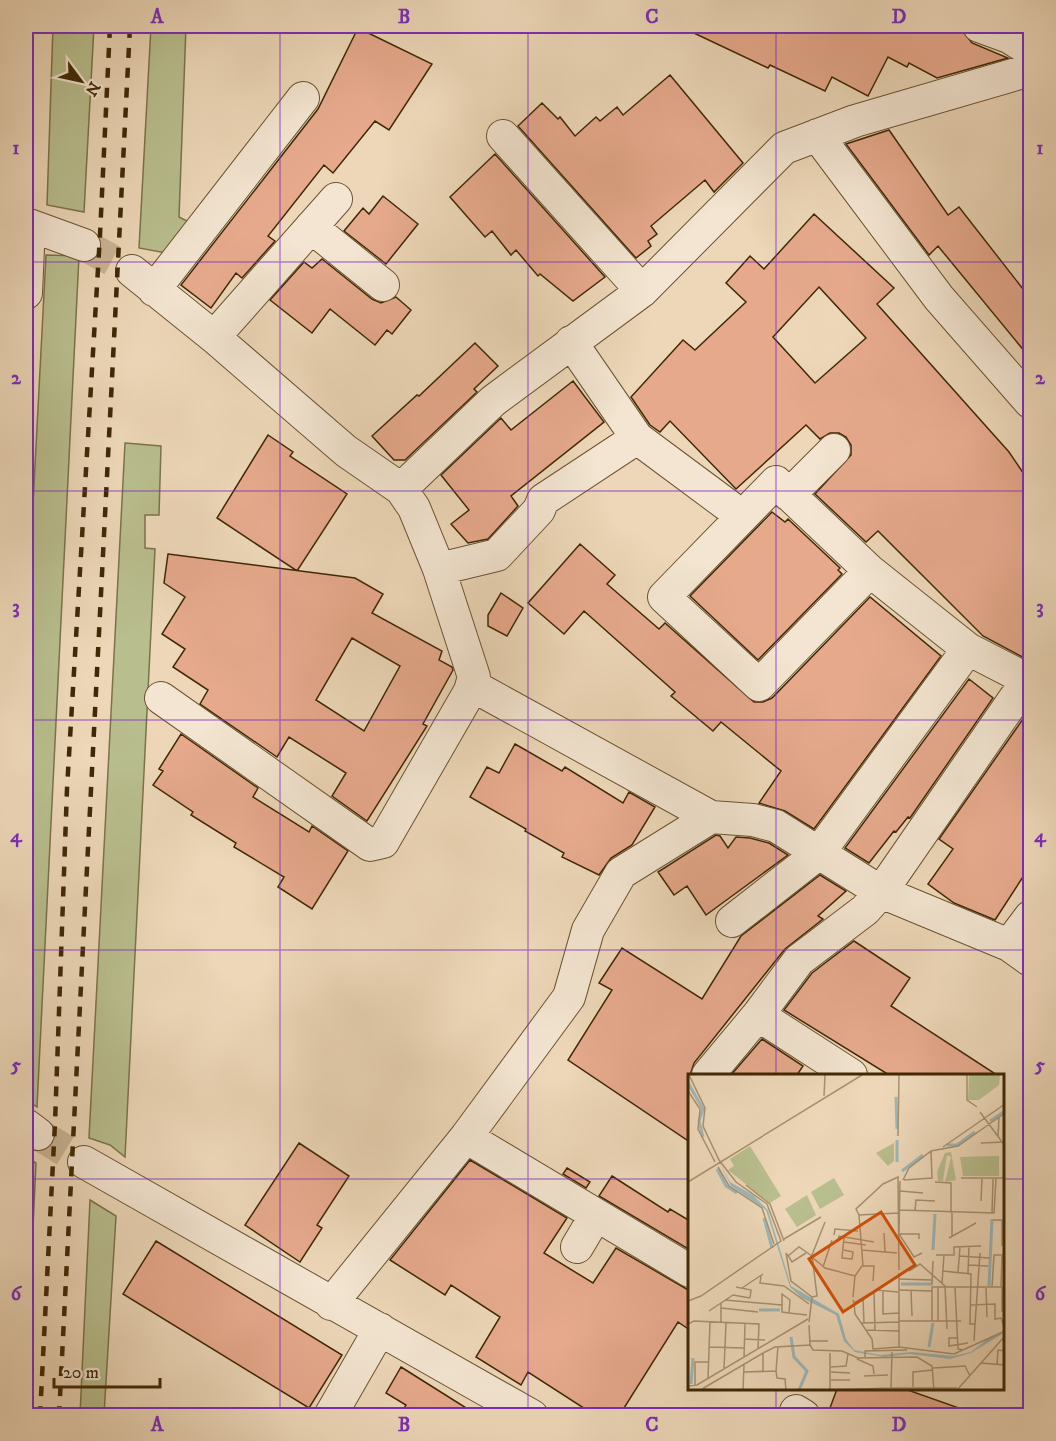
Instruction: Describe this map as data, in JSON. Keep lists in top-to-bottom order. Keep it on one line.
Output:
{"scale_bar":"20 m","north":"bottom right","grid":{"columns":["A","B","C","D"],"rows":["1","2","3","4","5","6"]}}
